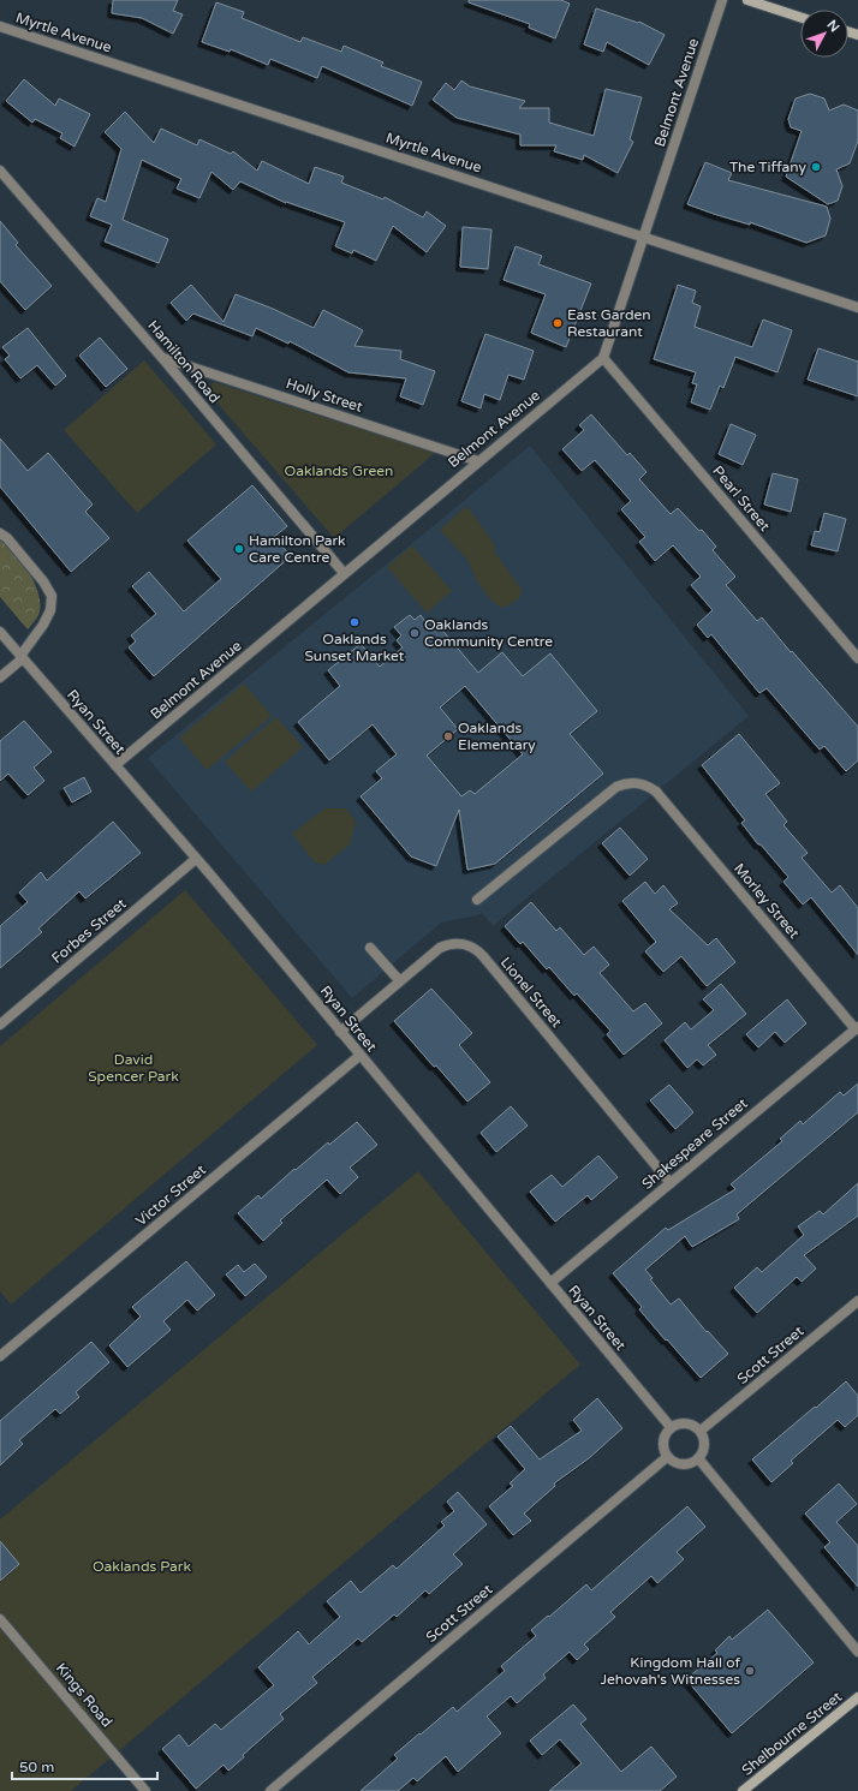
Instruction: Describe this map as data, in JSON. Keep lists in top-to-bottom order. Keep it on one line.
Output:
{"streets":{"main road":["Shelbourne Street"],"street":["Myrtle Avenue","Belmont Avenue","Hamilton Road","Holly Street","Pearl Street","Ryan Street","Morley Street","Forbes Street","Lionel Street","Shakespeare Street","Victor Street","Scott Street","Kings Road"]},"crossings":[["Myrtle Avenue","Belmont Avenue"],["Belmont Avenue","Hamilton Road"],["Belmont Avenue","Holly Street"],["Belmont Avenue","Pearl Street"],["Belmont Avenue","Ryan Street"],["Hamilton Road","Holly Street"],["Ryan Street","Forbes Street"],["Ryan Street","Lionel Street"],["Ryan Street","Shakespeare Street"],["Ryan Street","Victor Street"],["Ryan Street","Scott Street"],["Morley Street","Shakespeare Street"],["Lionel Street","Shakespeare Street"]],"parks":["Oaklands Green","David Spencer Park","Oaklands Park"],"places":["The Tiffany","East Garden Restaurant","Hamilton Park Care Centre","Oaklands Sunset Market","Oaklands Community Centre","Oaklands Elementary","Kingdom Hall of Jehovah's Witnesses"],"scale_bar":"50 m","north":"top right"}
